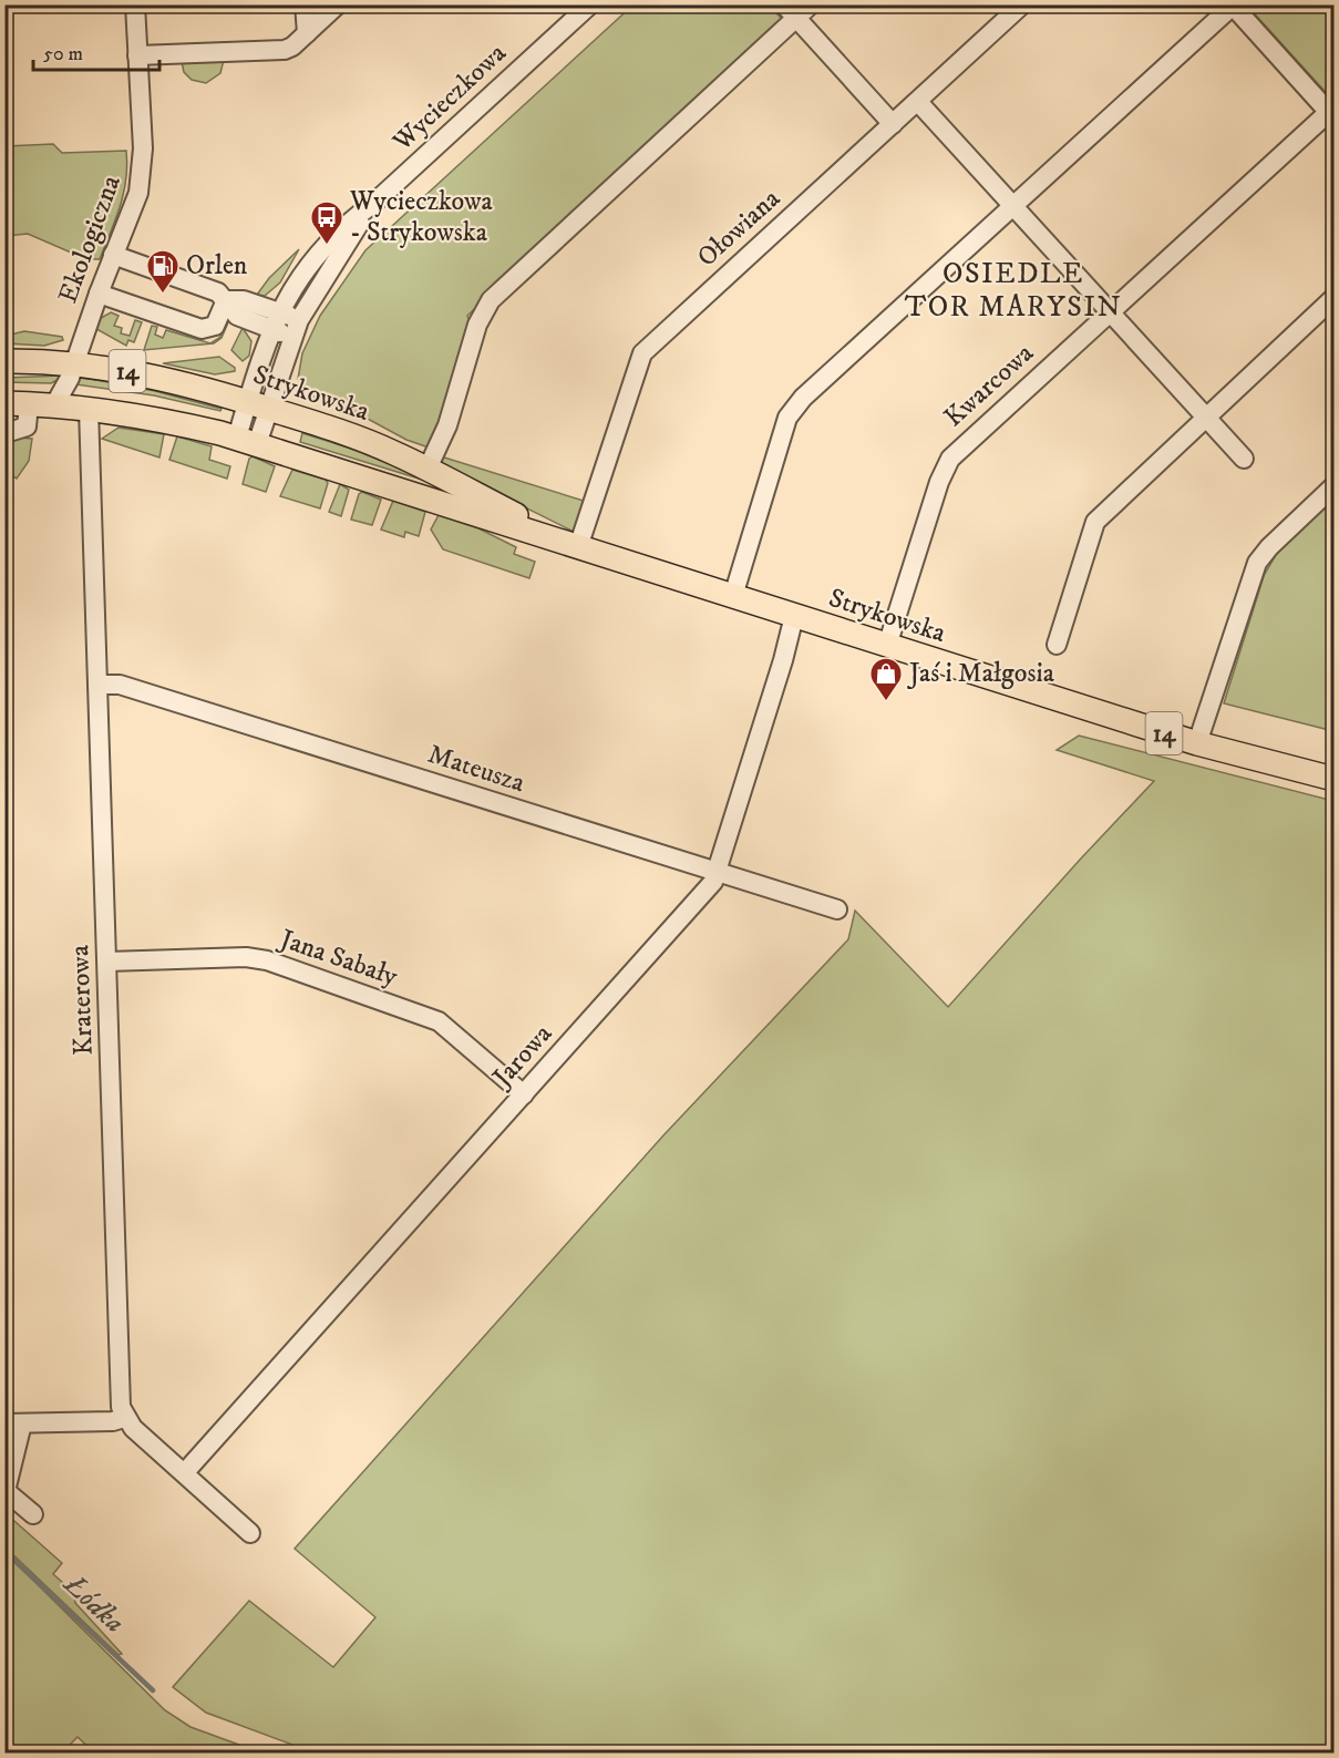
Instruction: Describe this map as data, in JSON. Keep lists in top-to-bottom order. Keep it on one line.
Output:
{"streets":{"main road":["14","Strykowska"],"street":["Wycieczkowa","Ołowiana","Ekologiczna","Kwarcowa","Mateusza","Jana Sabały","Kraterowa","Jarowa"]},"crossings":[["Wycieczkowa","Strykowska"],["Ołowiana","Strykowska"],["Ekologiczna","Strykowska"],["Kwarcowa","Strykowska"],["Strykowska","Kraterowa"],["Strykowska","Jarowa"],["Mateusza","Kraterowa"],["Mateusza","Jarowa"],["Jana Sabały","Kraterowa"],["Jana Sabały","Jarowa"]],"districts":["OSIEDLE TOR MARYSIN"],"water":["Łódka"],"places":{"bus stop":["Wycieczkowa - Strykowska"],"fuel station":["Orlen"],"shop":["Jaś i Małgosia"]},"scale_bar":"50 m"}
